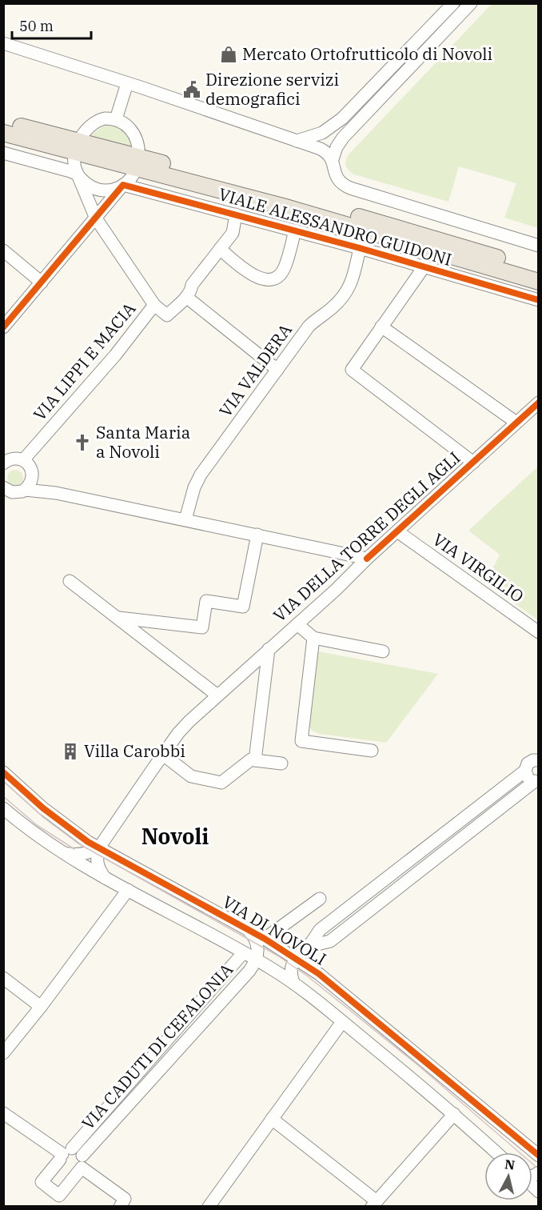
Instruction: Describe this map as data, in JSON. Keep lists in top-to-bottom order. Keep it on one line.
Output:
{"streets":{"main road":["VIALE ALESSANDRO GUIDONI"],"street":["VIA LIPPI E MACIA","VIA VALDERA","VIA DELLA TORRE DEGLI AGLI","VIA VIRGILIO","VIA DI NOVOLI","VIA CADUTI DI CEFALONIA"]},"crossings":[["VIALE ALESSANDRO GUIDONI","VIA LIPPI E MACIA"],["VIALE ALESSANDRO GUIDONI","VIA VALDERA"],["VIA DELLA TORRE DEGLI AGLI","VIA VIRGILIO"],["VIA DELLA TORRE DEGLI AGLI","VIA DI NOVOLI"],["VIA DI NOVOLI","VIA CADUTI DI CEFALONIA"]],"districts":["Novoli"],"places":{"shop":["Mercato Ortofrutticolo di Novoli"],"public building":["Direzione servizi demografici"],"church":["Santa Maria a Novoli"],"building":["Villa Carobbi"]},"scale_bar":"50 m","north":"top"}
